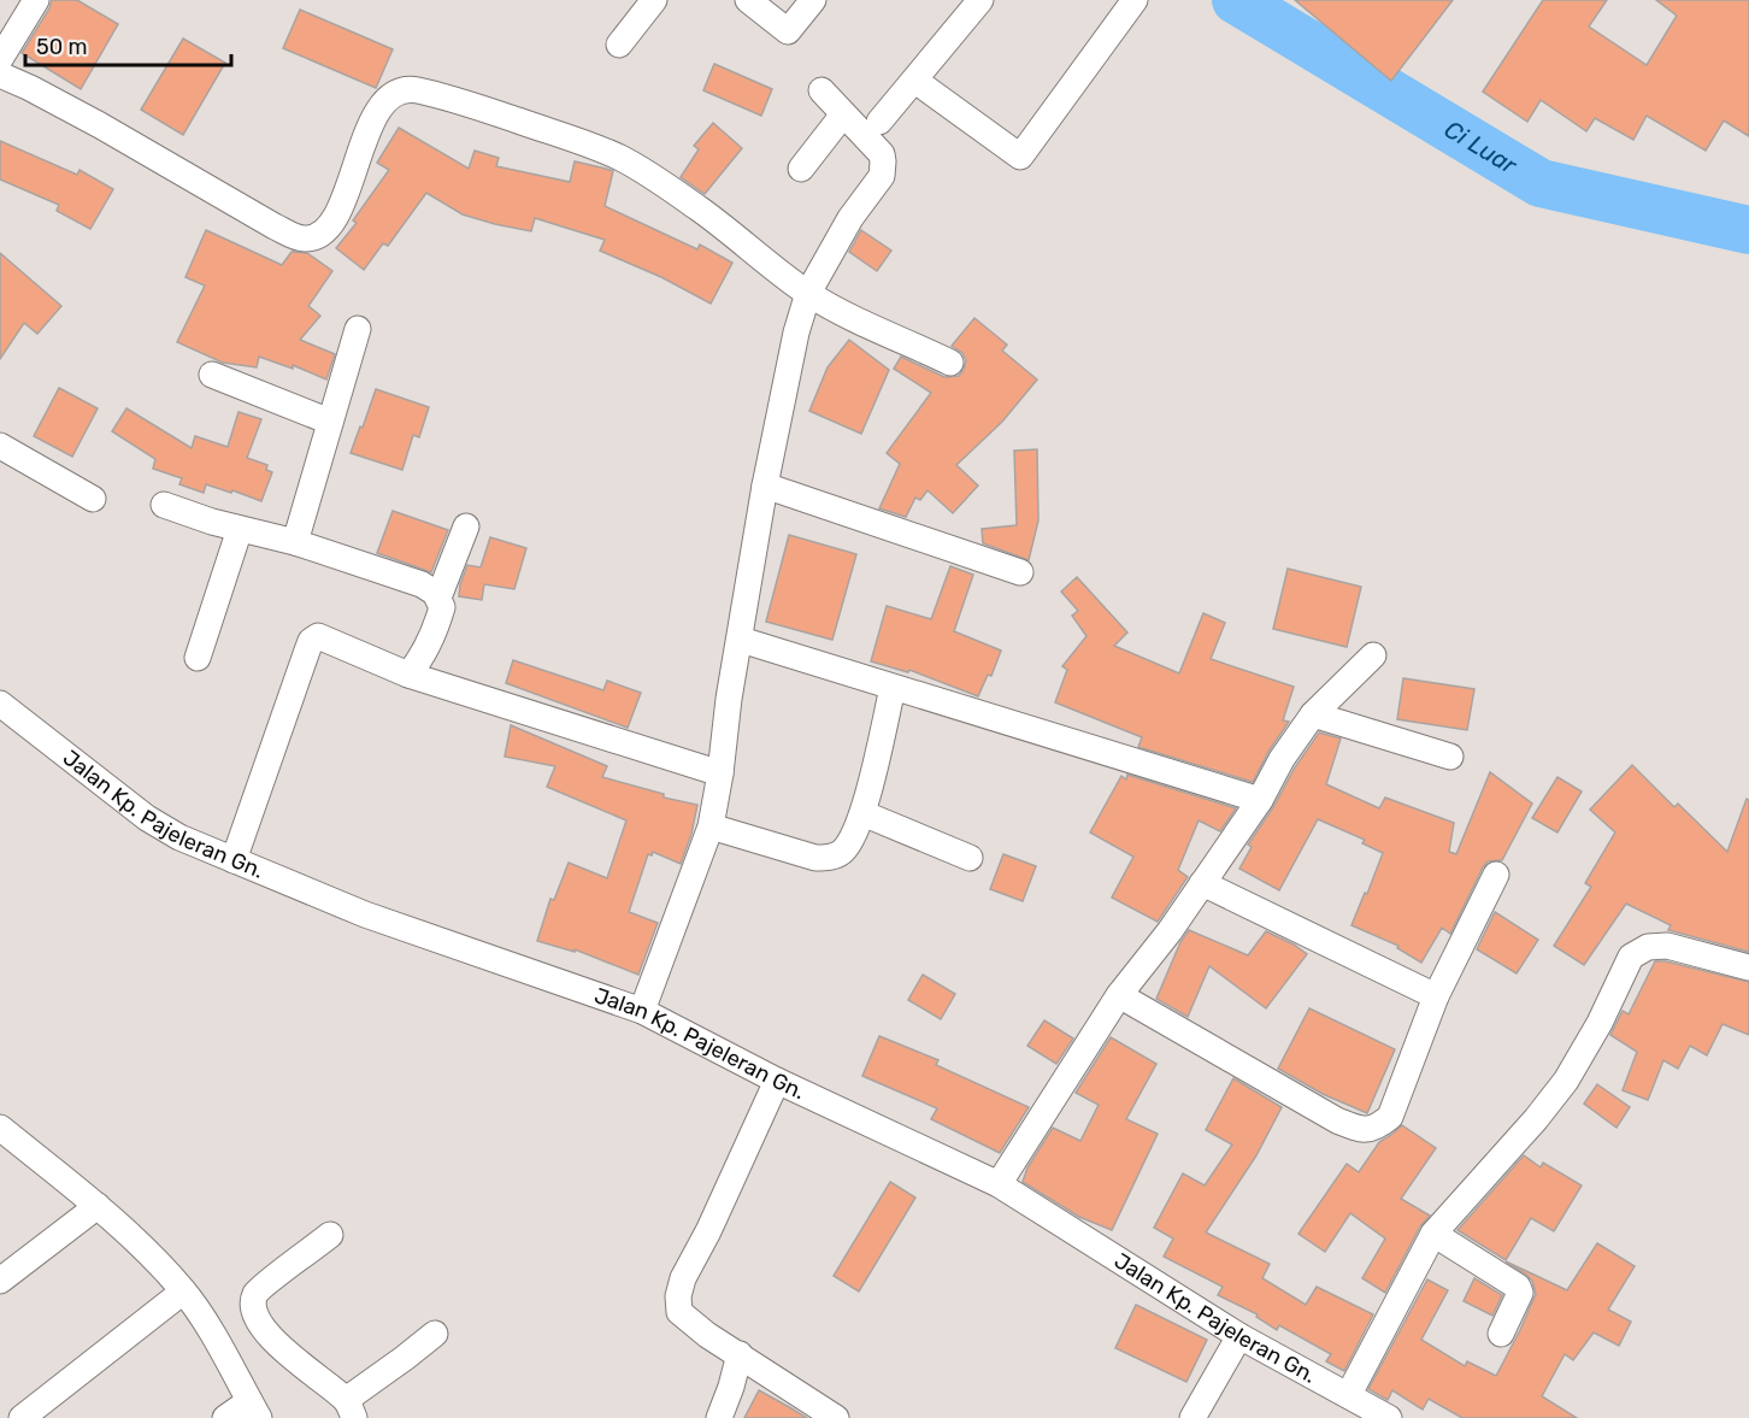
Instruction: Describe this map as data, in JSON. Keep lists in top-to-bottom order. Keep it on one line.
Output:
{"streets":{"street":["Jalan Kp. Pajeleran Gn."]},"water":["Ci Luar"],"scale_bar":"50 m"}
